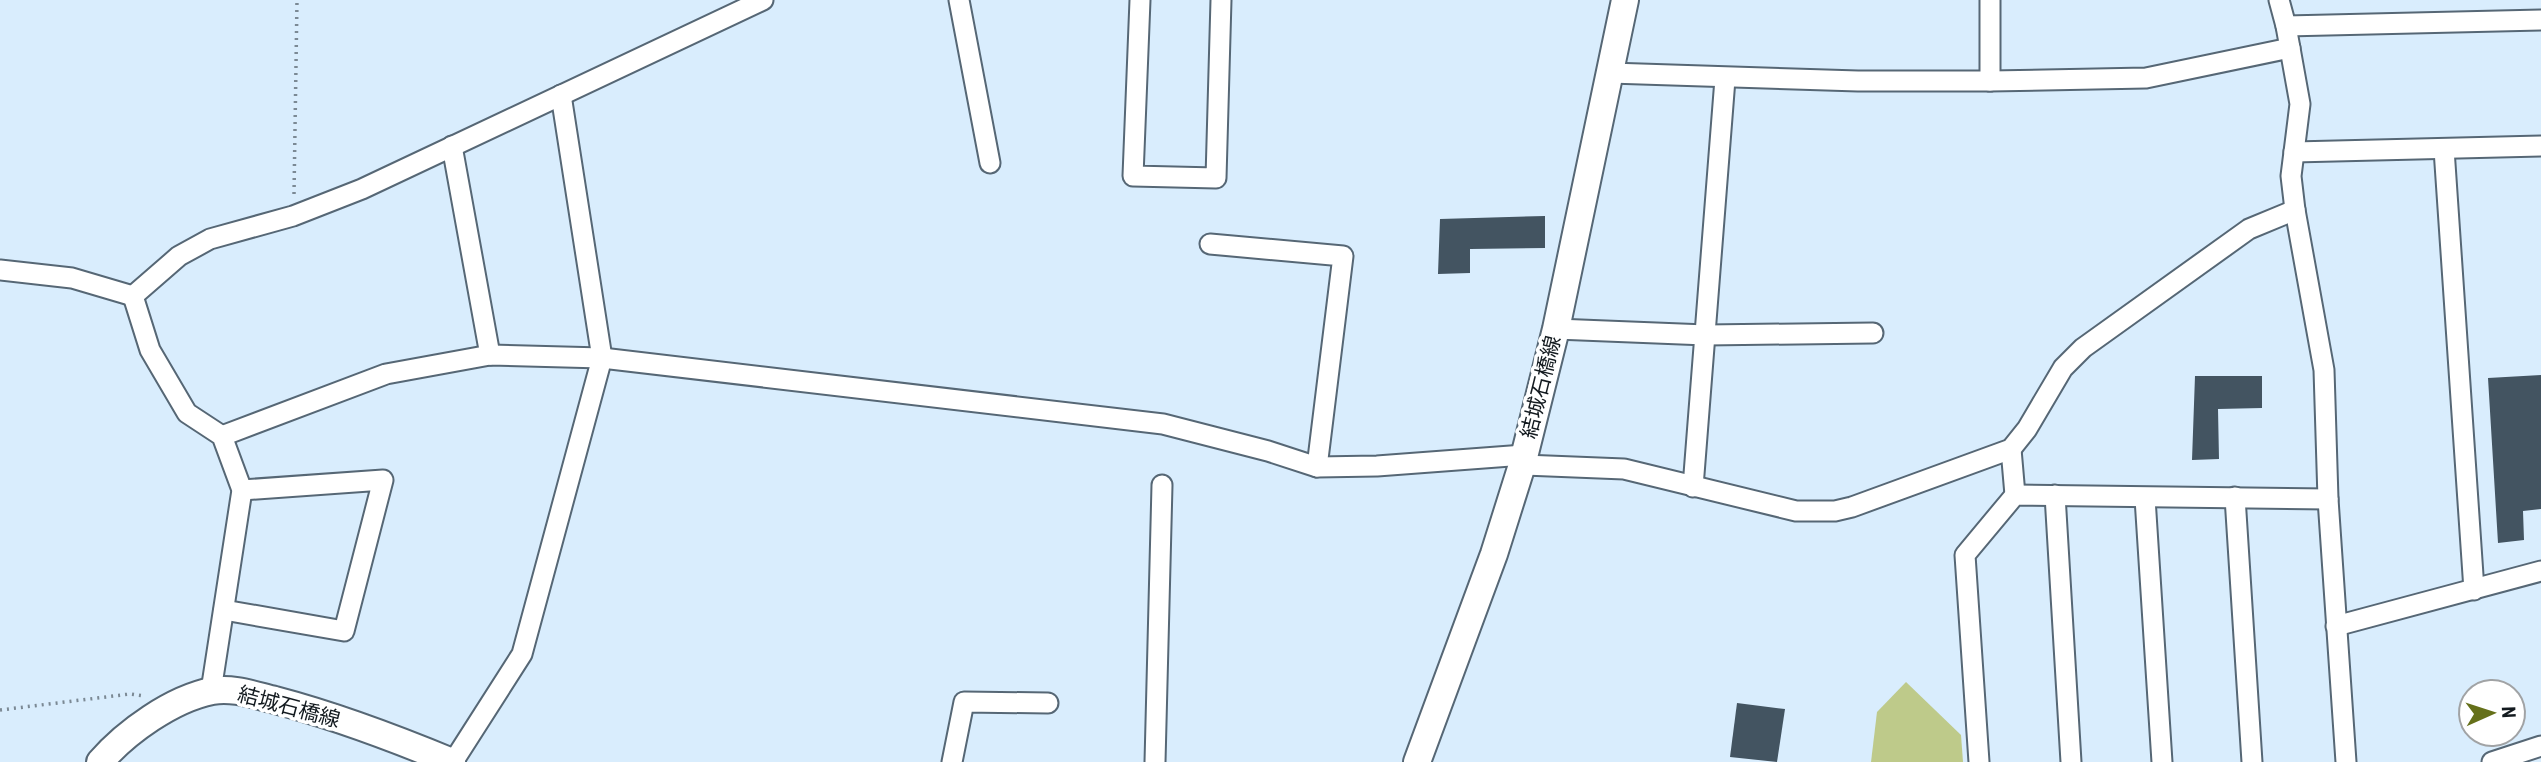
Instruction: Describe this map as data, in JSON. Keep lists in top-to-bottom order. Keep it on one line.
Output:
{"streets":{"main road":["結城石橋線"]},"north":"right"}
